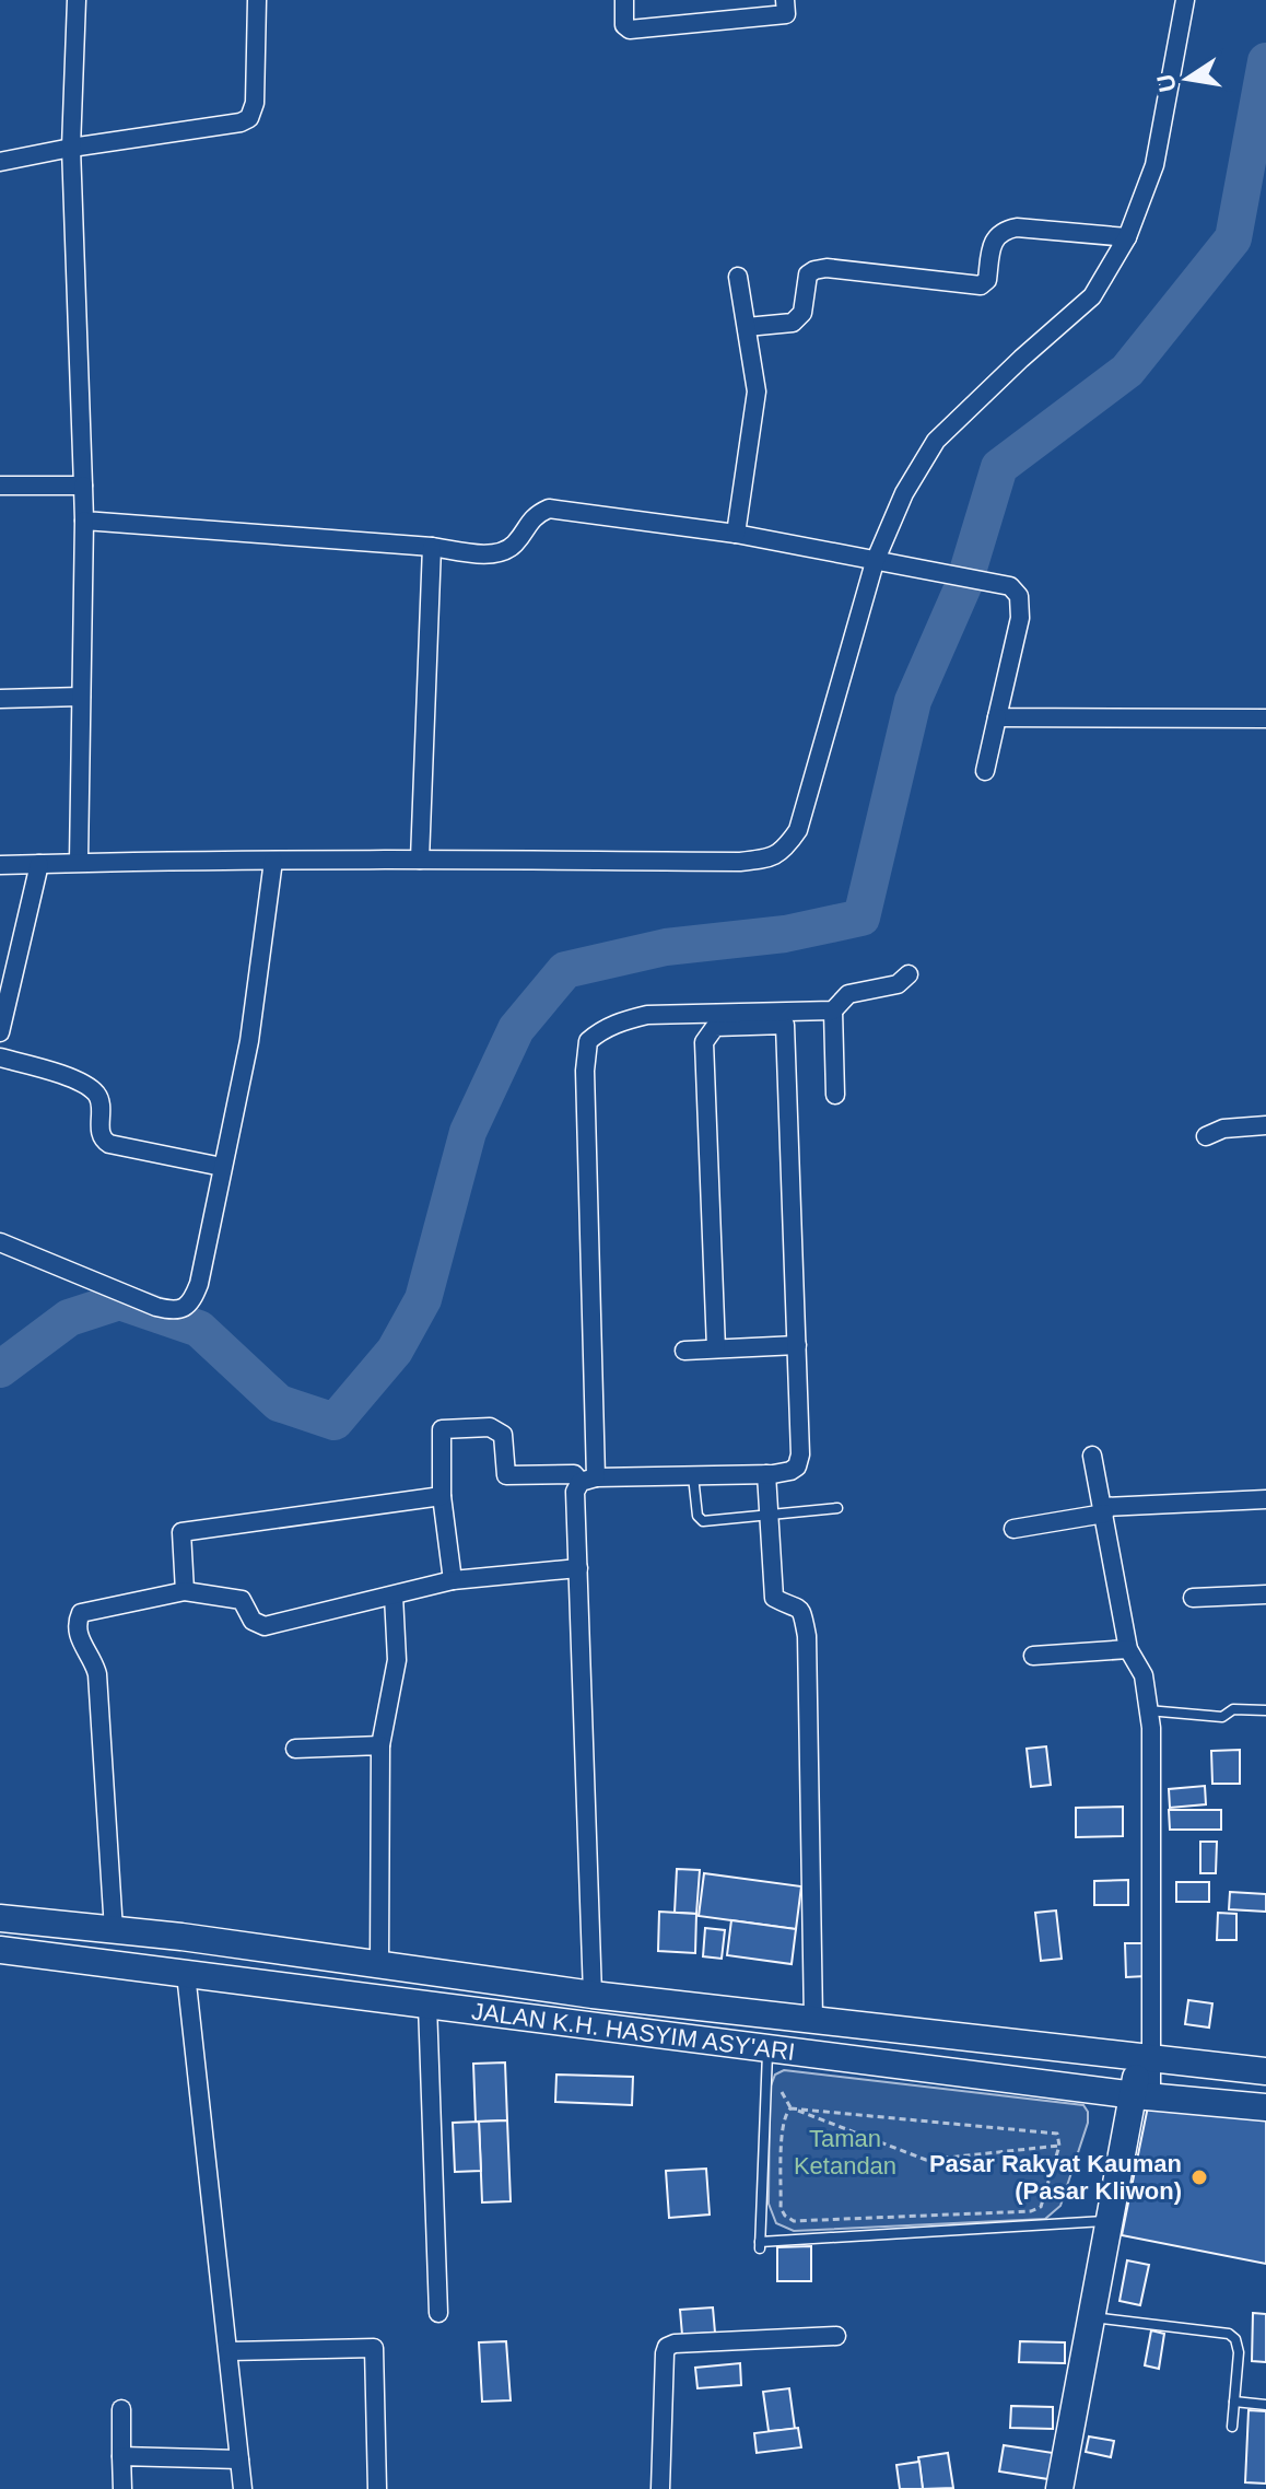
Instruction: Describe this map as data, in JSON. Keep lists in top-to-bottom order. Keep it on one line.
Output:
{"streets":{"main road":["JALAN K.H. HASYIM ASY'ARI"]},"parks":["Taman Ketandan"],"places":["Pasar Rakyat Kauman (Pasar Kliwon)"],"north":"left"}
